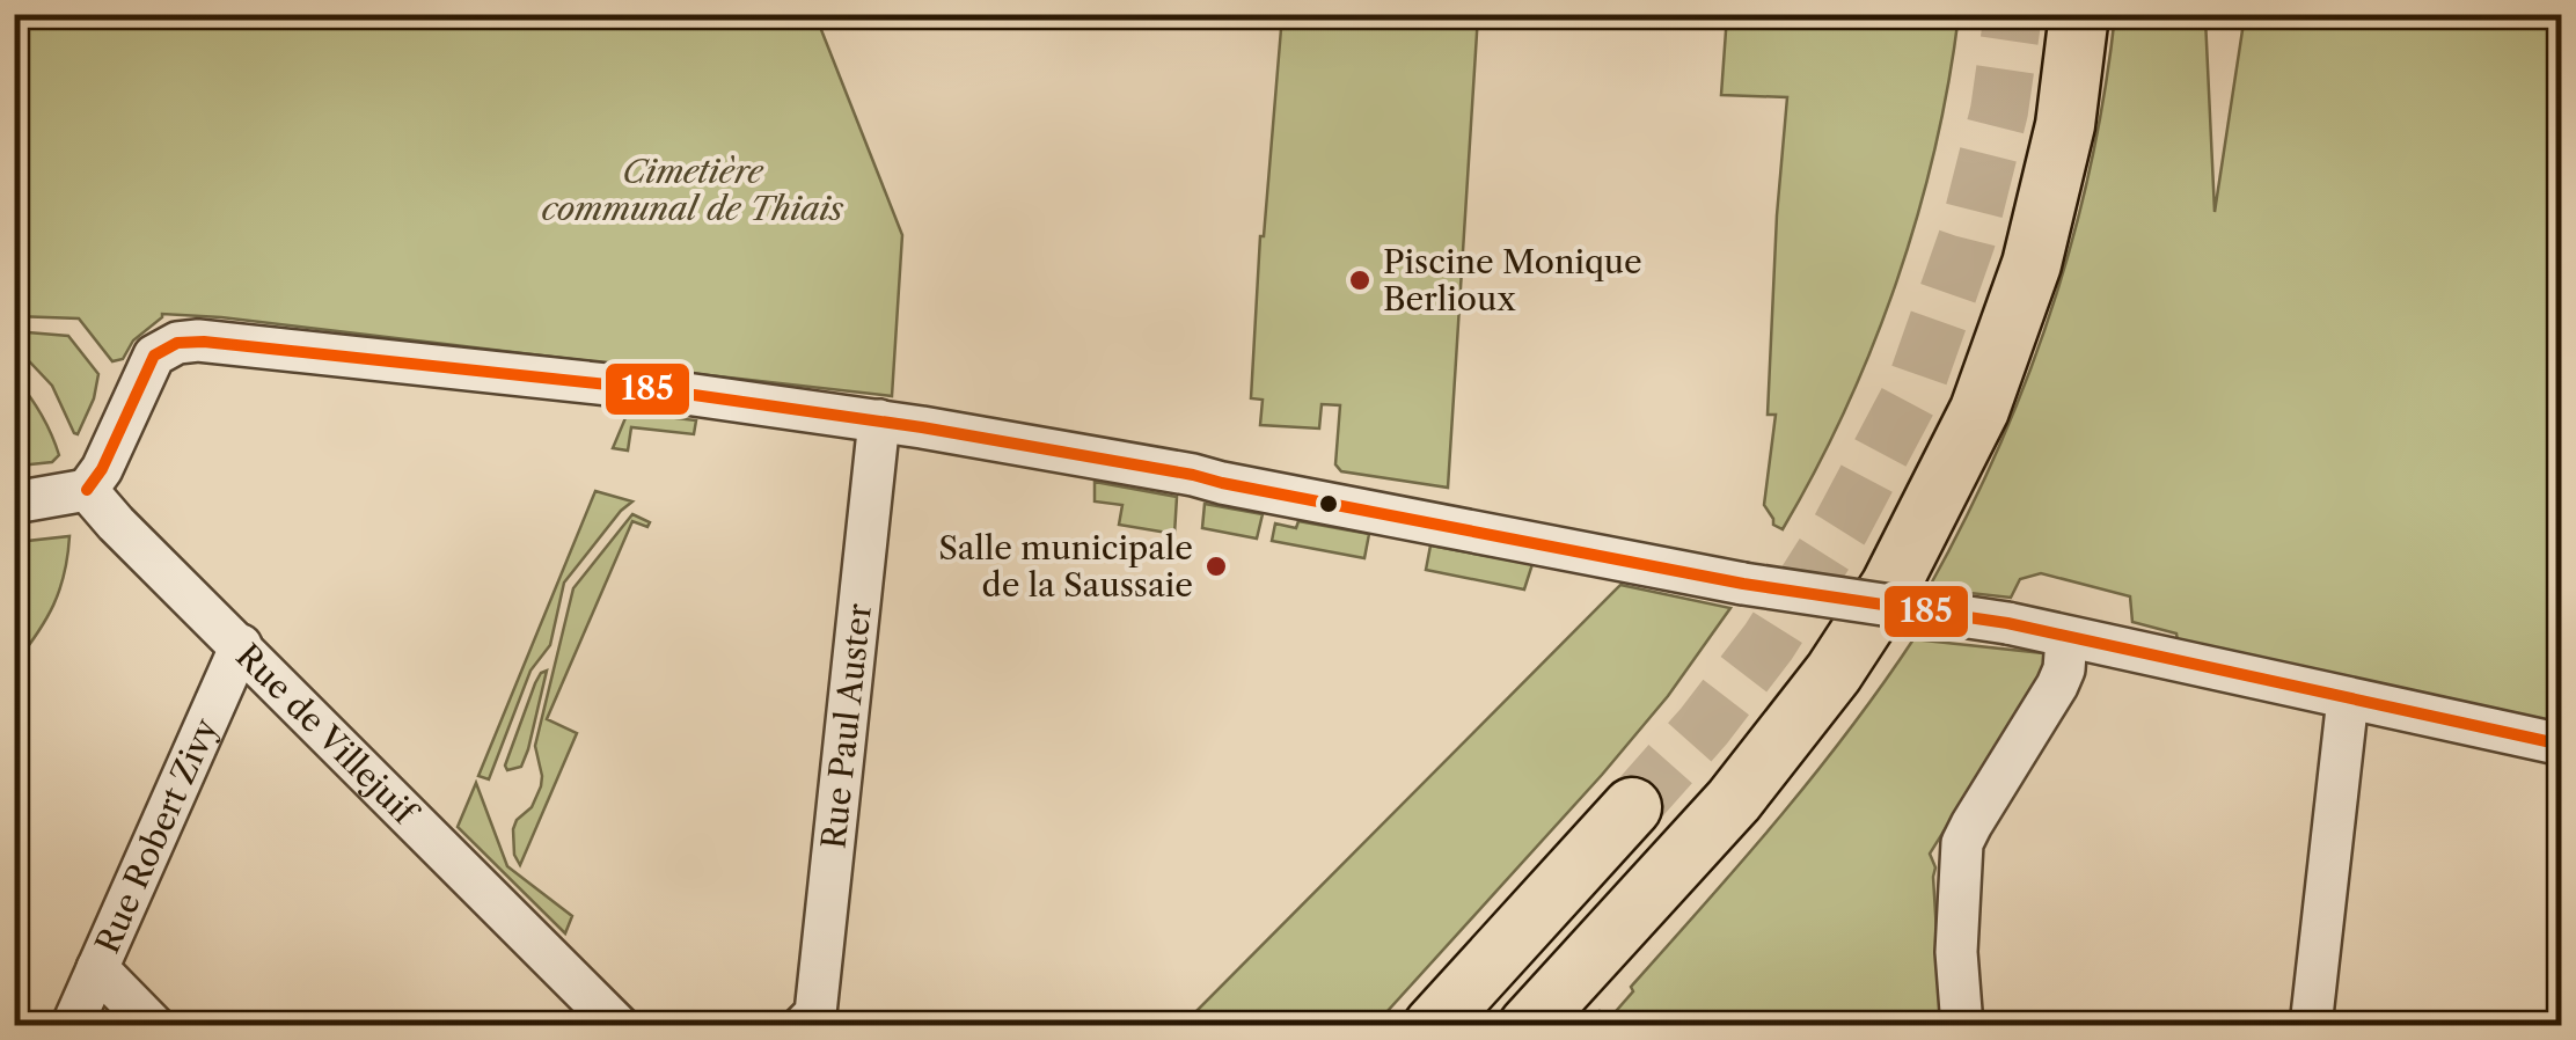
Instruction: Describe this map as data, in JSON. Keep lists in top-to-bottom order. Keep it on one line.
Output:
{"streets":{"street":["Rue Paul Auster","Rue de Villejuif","Rue Robert Zivy"]},"crossings":[["Rue de Villejuif","Rue Robert Zivy"]],"parks":["Cimetière communal de Thiais"],"places":["Piscine Monique Berlioux","Salle municipale de la Saussaie"],"lines":["transit line 185"]}
